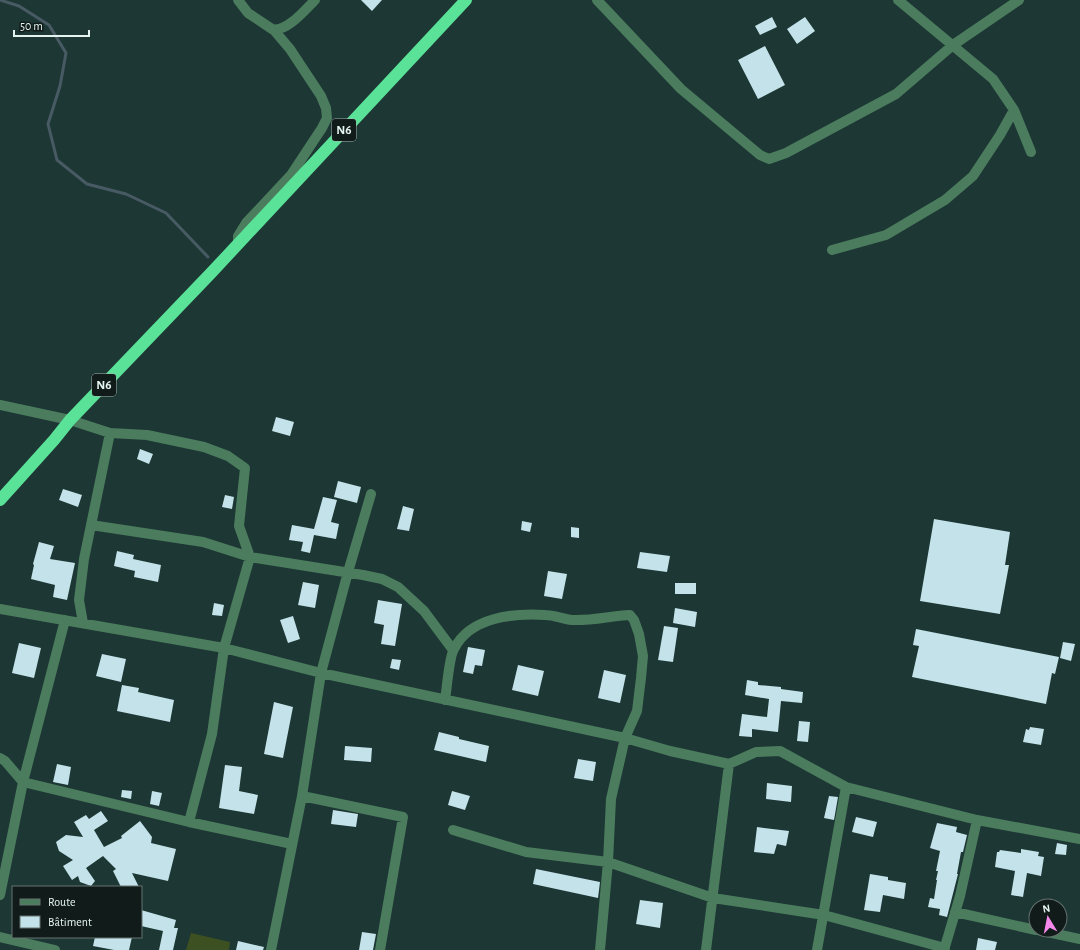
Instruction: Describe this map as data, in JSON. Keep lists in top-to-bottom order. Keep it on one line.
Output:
{"streets":{"highway":["N6"]},"legend":["Route","Bâtiment"],"scale_bar":"50 m","north":"top"}
